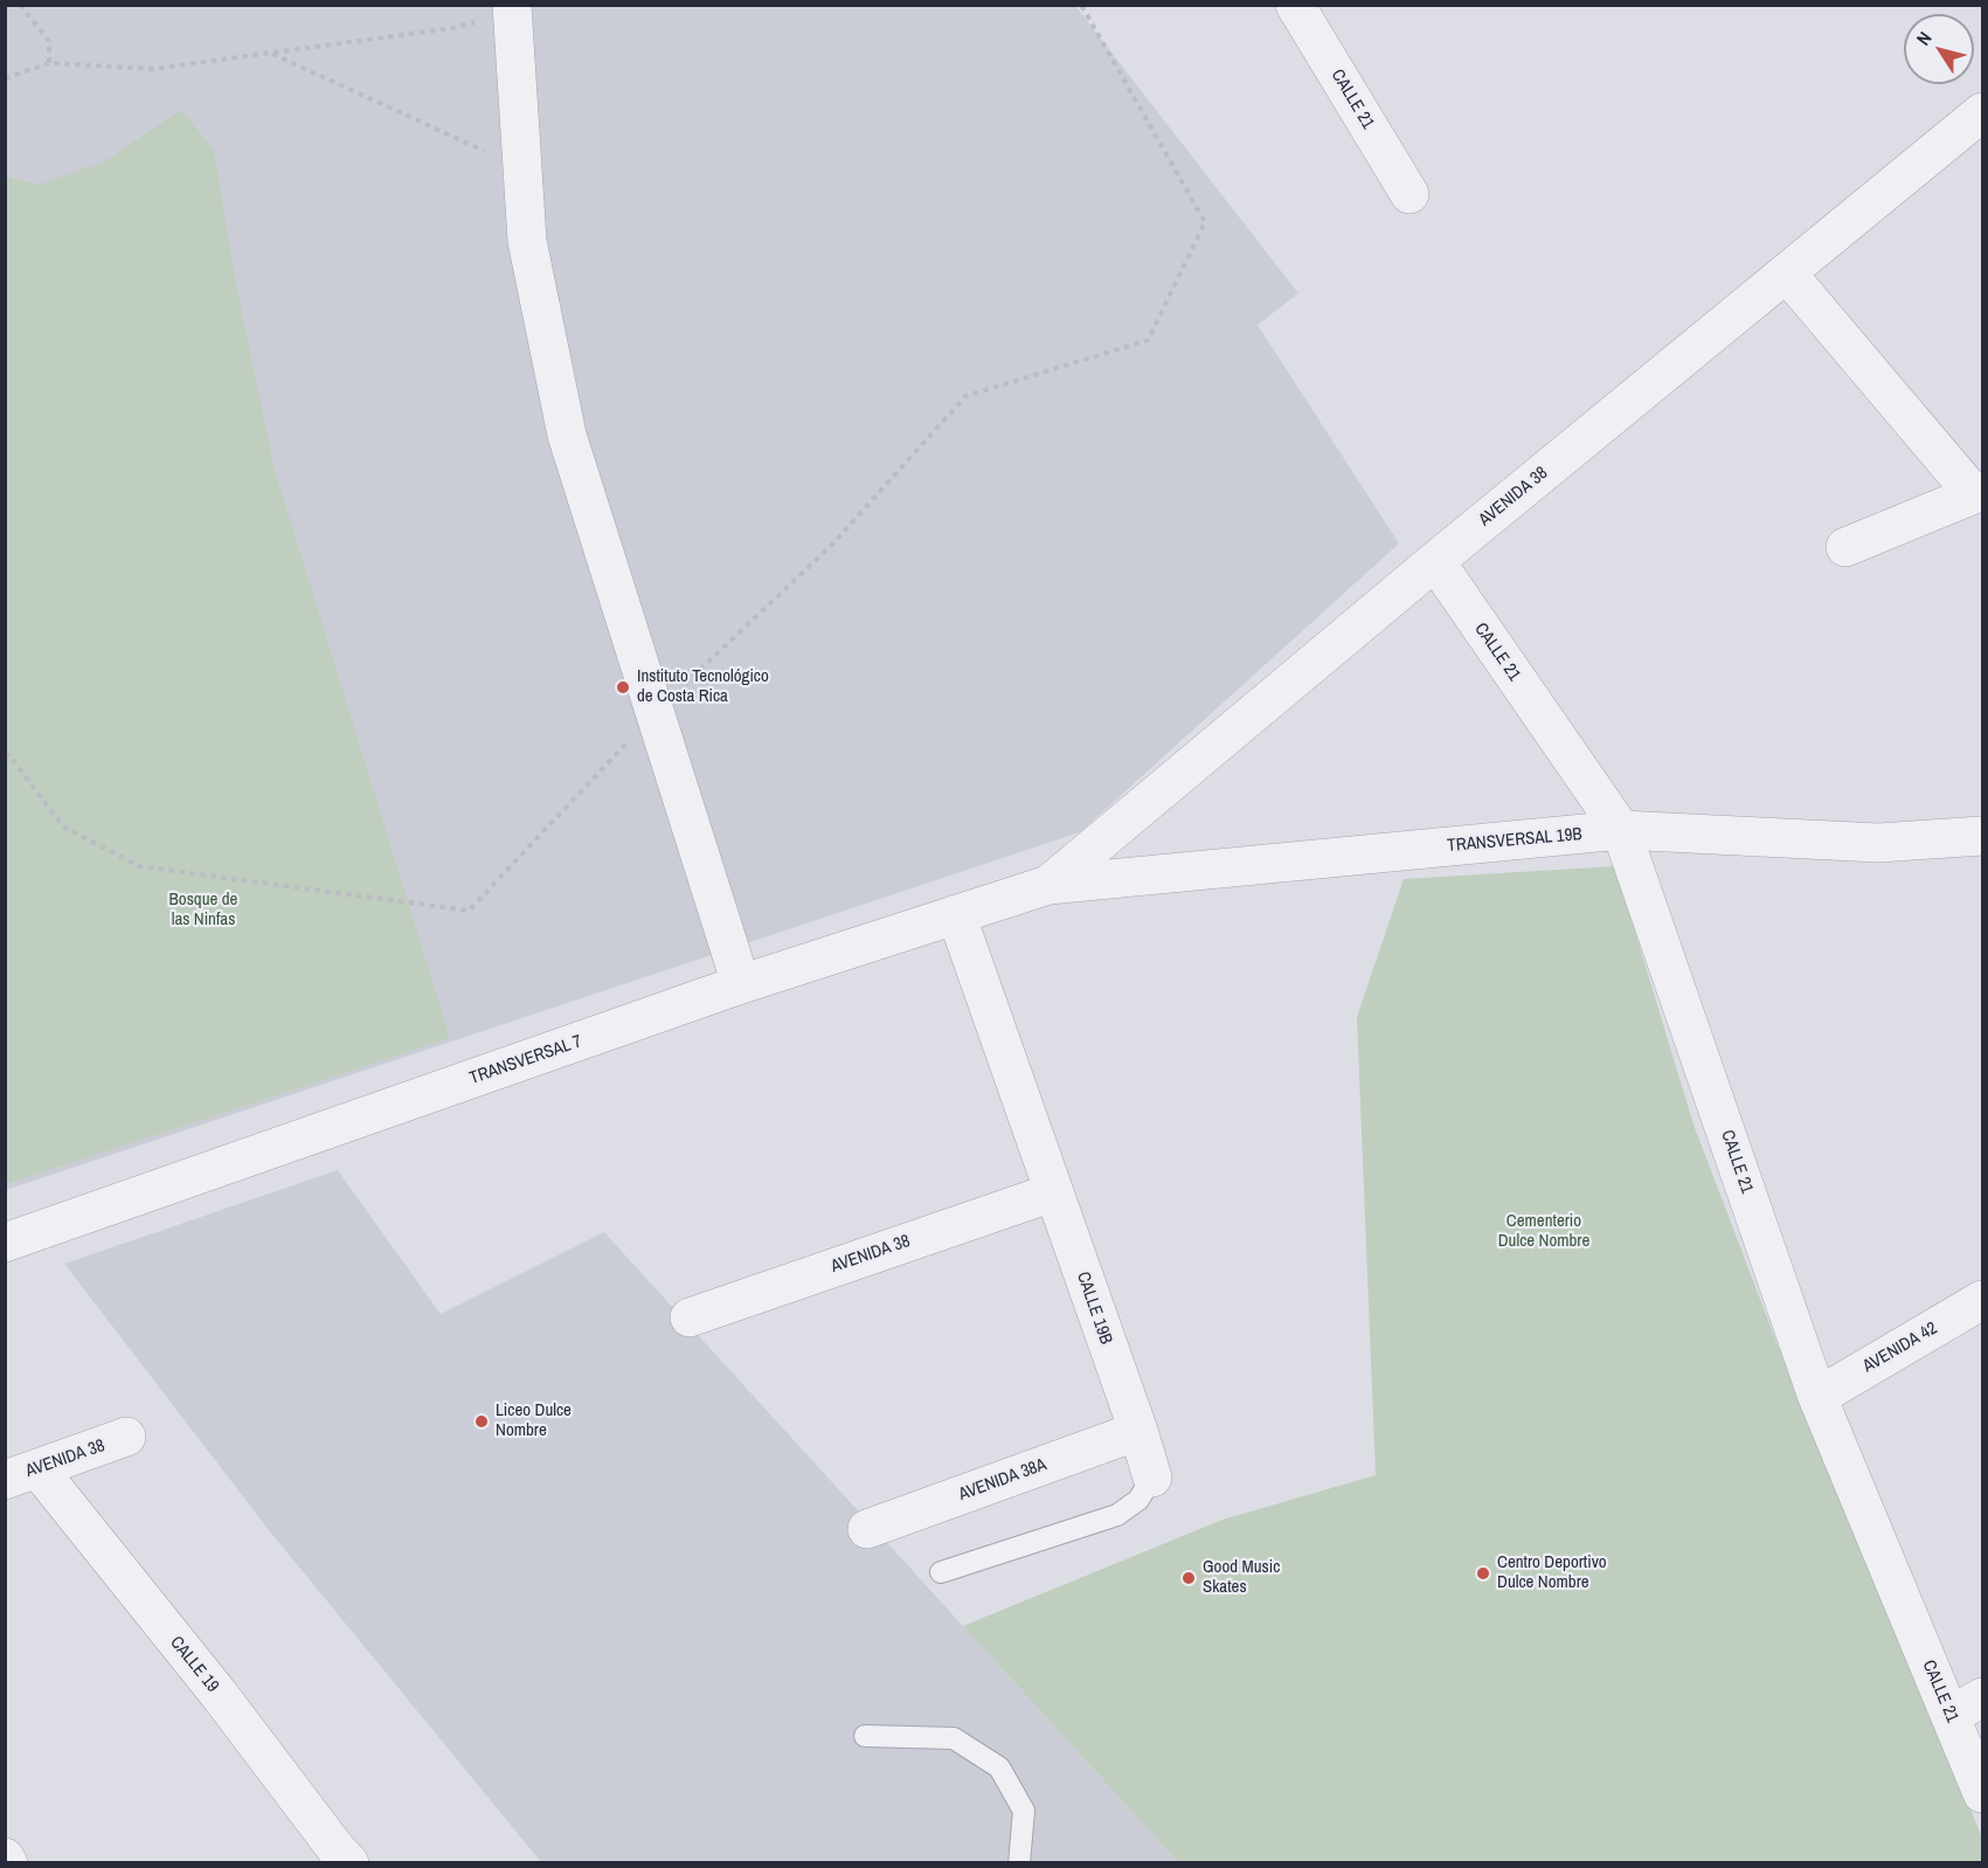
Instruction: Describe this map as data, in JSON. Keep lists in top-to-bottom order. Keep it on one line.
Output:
{"streets":{"street":["CALLE 21","AVENIDA 38","TRANSVERSAL 19B","TRANSVERSAL 7","CALLE 19B","AVENIDA 42","AVENIDA 38A","CALLE 19"]},"crossings":[["CALLE 21","AVENIDA 38"],["CALLE 21","TRANSVERSAL 19B"],["CALLE 21","AVENIDA 42"],["AVENIDA 38","TRANSVERSAL 19B"],["AVENIDA 38","TRANSVERSAL 7"],["AVENIDA 38","CALLE 19B"],["AVENIDA 38","CALLE 19"],["TRANSVERSAL 19B","TRANSVERSAL 7"],["TRANSVERSAL 7","CALLE 19B"],["CALLE 19B","AVENIDA 38A"]],"parks":["Bosque de las Ninfas","Cementerio Dulce Nombre"],"places":["Instituto Tecnológico de Costa Rica","Liceo Dulce Nombre","Centro Deportivo Dulce Nombre","Good Music Skates"],"north":"top left"}
